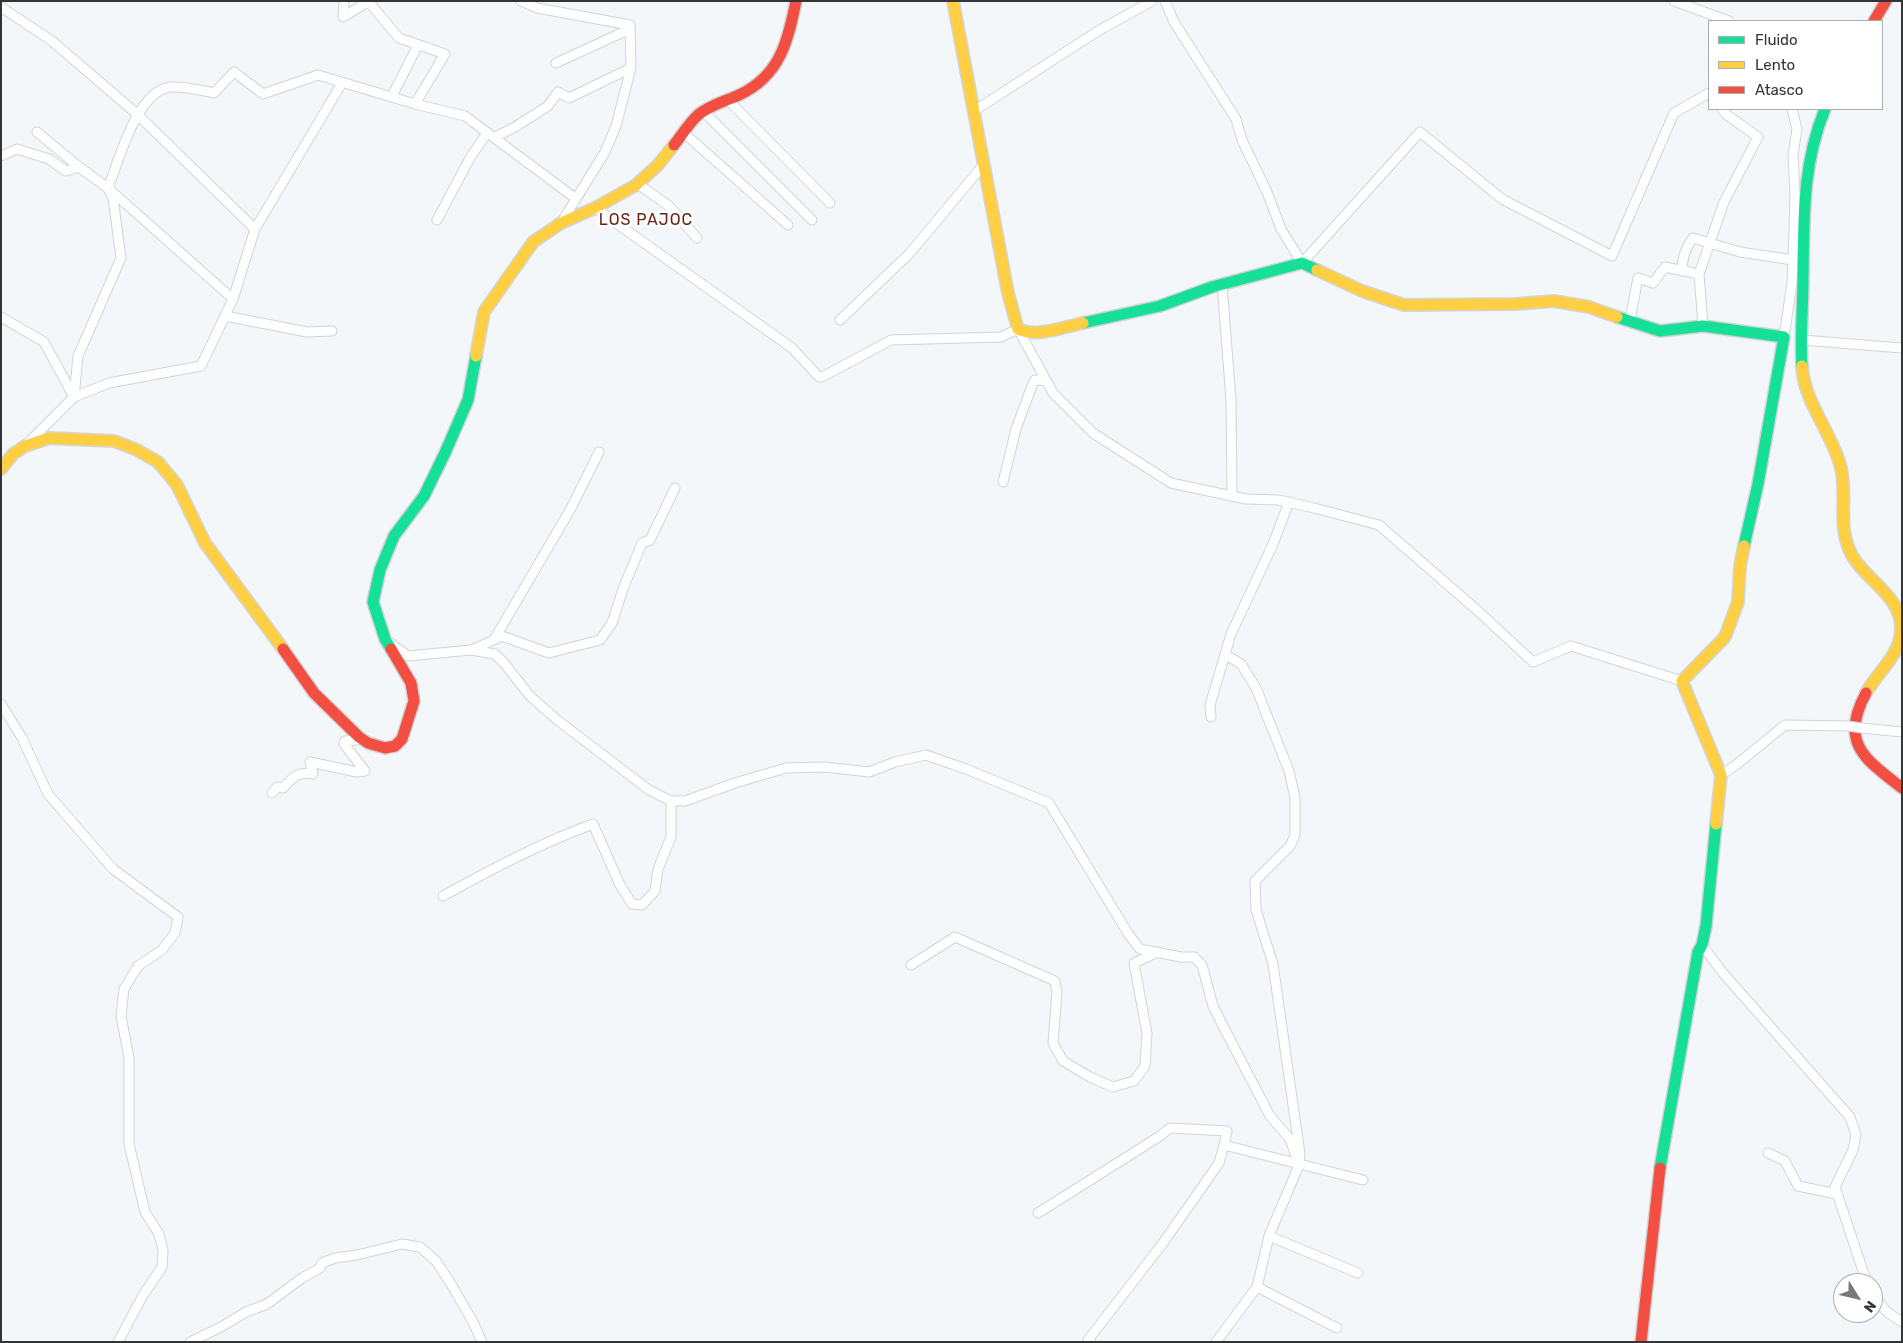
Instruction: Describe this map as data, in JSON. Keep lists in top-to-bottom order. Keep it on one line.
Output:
{"districts":["LOS PAJOC"],"legend":["Fluido","Lento","Atasco"],"north":"bottom right"}
